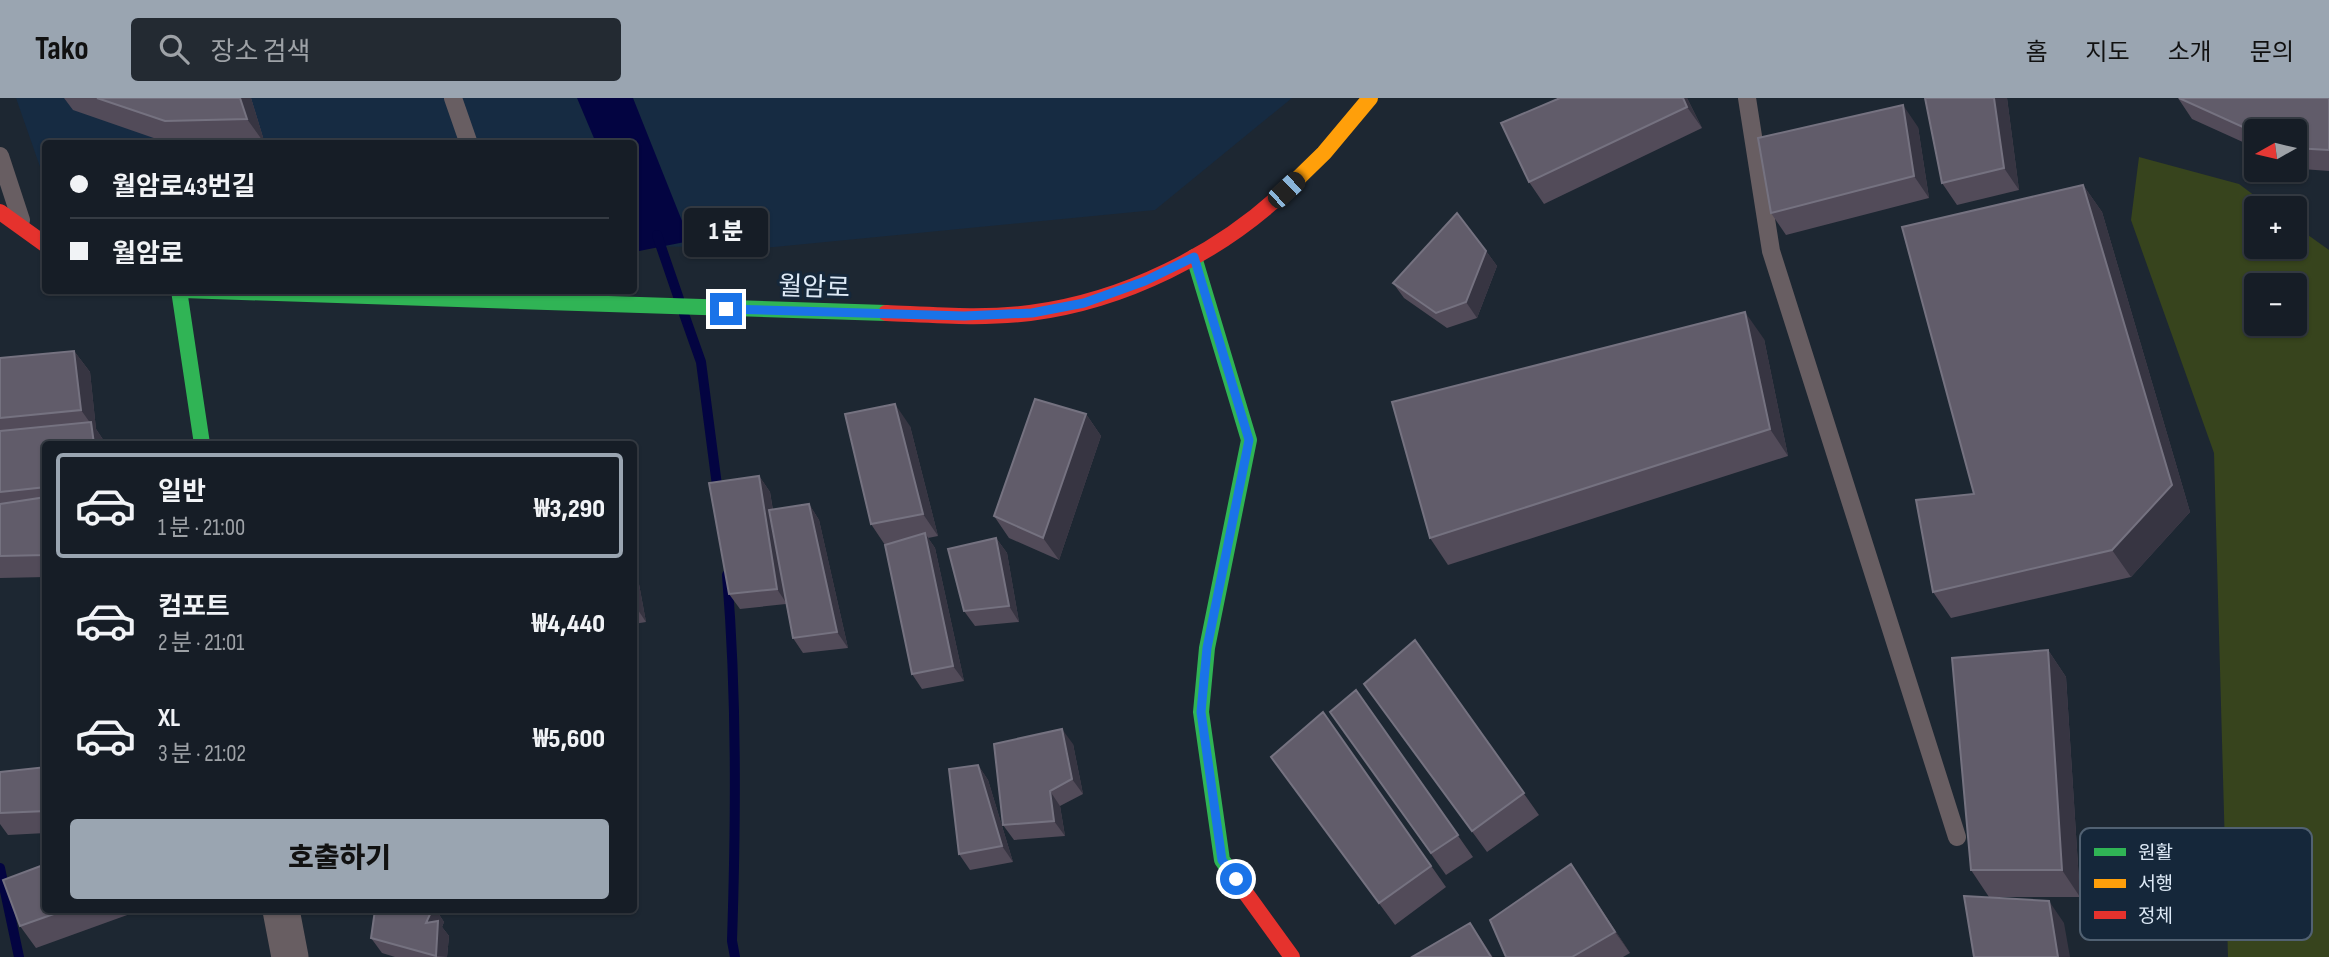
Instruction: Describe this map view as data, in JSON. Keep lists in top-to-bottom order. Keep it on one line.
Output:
{"streets":{"street":["월암로"]},"legend":["원활","서행","정체"],"north":"left","page":{"header":"Tako","search":"장소 검색","nav":["홈","지도","소개","문의"],"map_buttons":["+","−"],"banner":["월암로43번길","월암로"],"bubble":"1 분","list":[{"name":"일반","note":"1 분 · 21:00","value":"₩3,290"},{"name":"컴포트","note":"2 분 · 21:01","value":"₩4,440"},{"name":"XL","note":"3 분 · 21:02","value":"₩5,600"}],"buttons":"호출하기"}}
